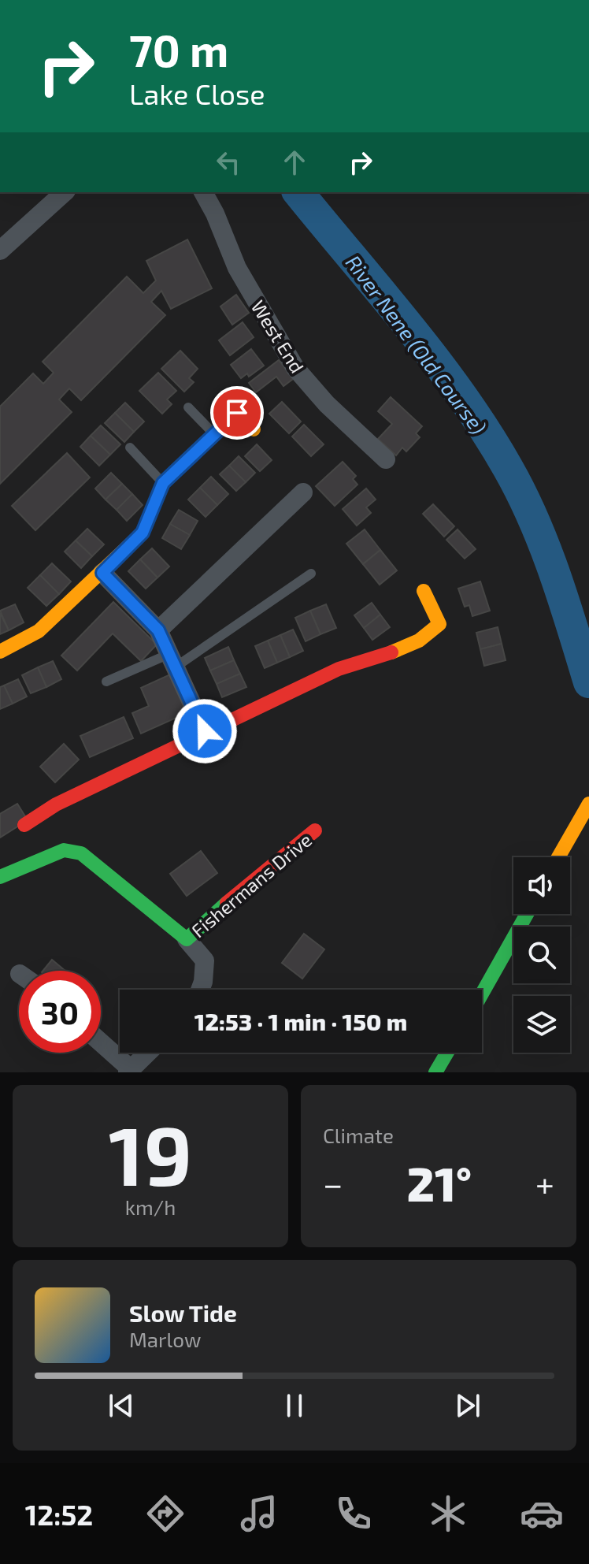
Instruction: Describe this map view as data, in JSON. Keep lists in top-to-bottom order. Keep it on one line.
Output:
{"streets":{"main road":["Fishermans Drive"],"street":["West End"]},"water":["River Nene (Old Course)"],"page":{"turn":["70 m","Lake Close"],"limit":"30","trip":"12:53 · 1 min · 150 m","tile":[["19","km/h"],"Climate"],"heat":["−","21°","+"],"song":["Slow Tide","Marlow"],"tabs":"12:52"}}
